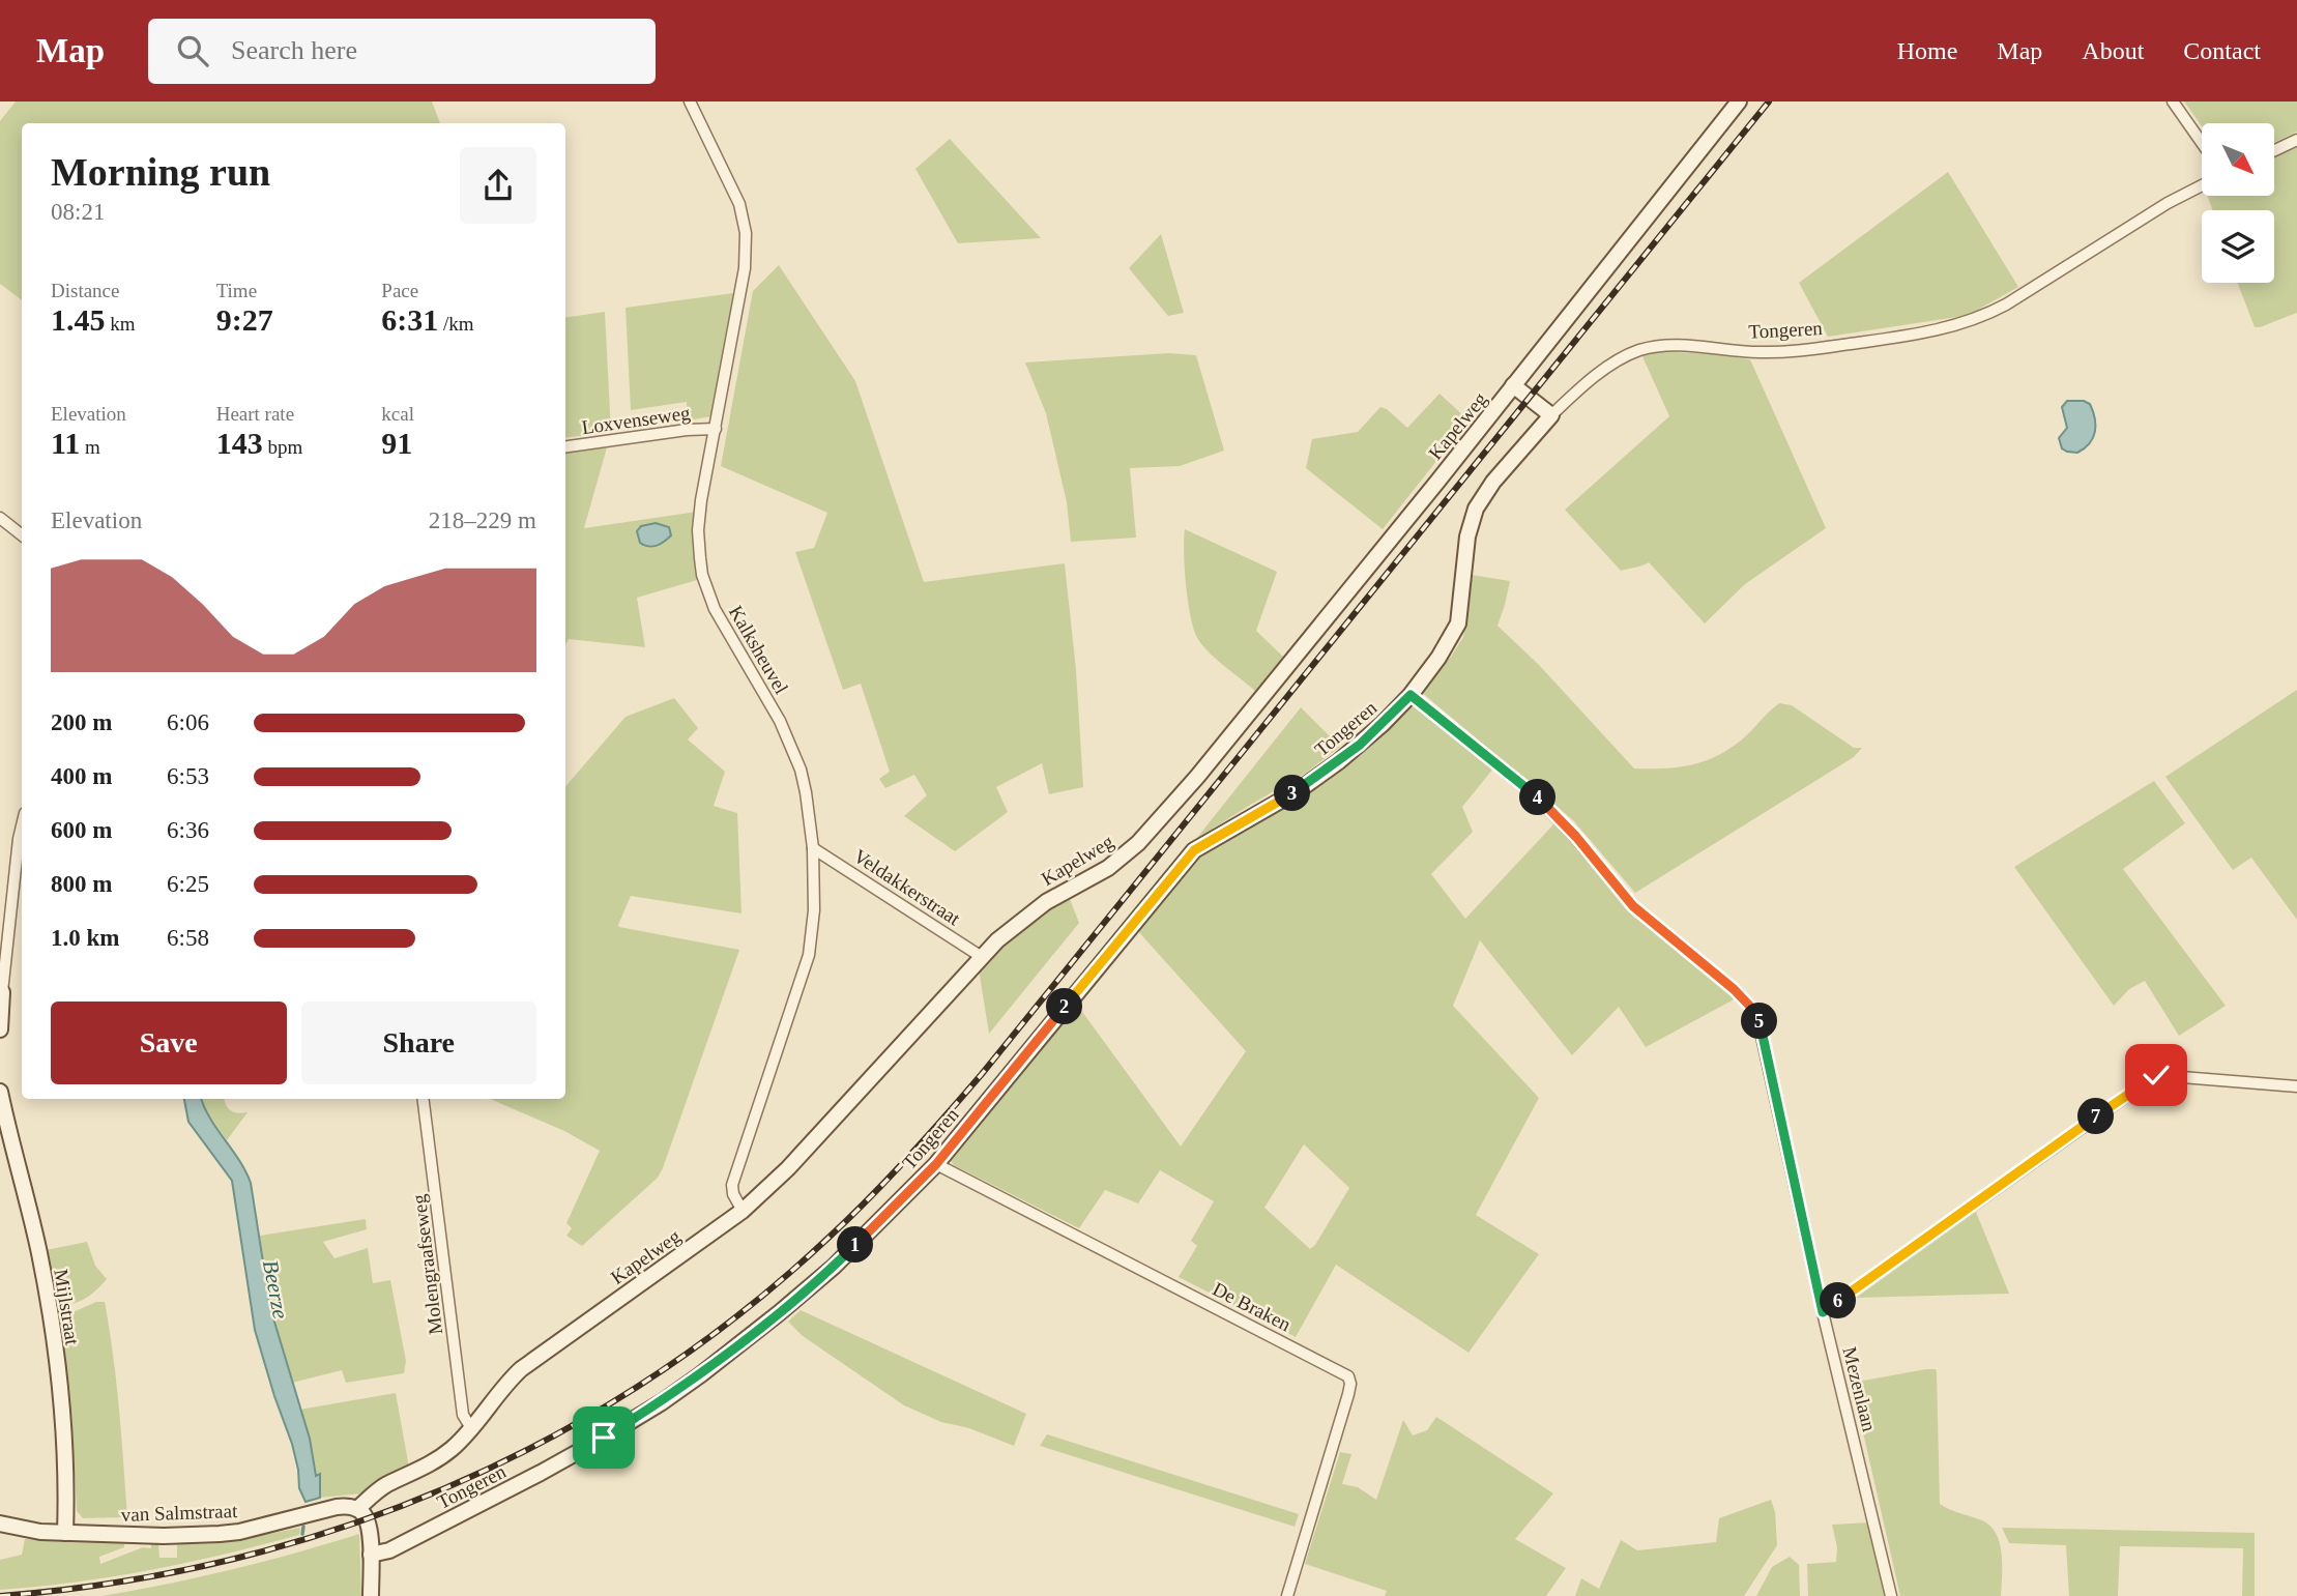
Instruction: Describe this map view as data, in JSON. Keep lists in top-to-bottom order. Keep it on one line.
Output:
{"streets":{"main road":["Tongeren","Kapelweg","Mijlstraat","van Salmstraat"],"street":["Loxvenseweg","Kalksheuvel","Veldakkerstraat","Molengraafseweg","De Braken","Mezenlaan"]},"crossings":[["Tongeren","De Braken"],["Tongeren","Mezenlaan"],["Loxvenseweg","Kalksheuvel"],["Kapelweg","Kalksheuvel"],["Kapelweg","Veldakkerstraat"],["Kapelweg","Molengraafseweg"],["Kapelweg","van Salmstraat"],["Kalksheuvel","Veldakkerstraat"],["Mijlstraat","van Salmstraat"]],"water":["Beerze"],"north":"bottom right","page":{"header":"Map","search":"Search here","nav":["Home","Map","About","Contact"],"heading":["Morning run","08:21"],"stats":[["Distance","1.45 km"],["Time","9:27"],["Pace","6:31 /km"],["Elevation","11 m"],["Heart rate","143 bpm"],["kcal","91"]],"chart":["Elevation","218–229 m"],"list":[{"name":"200 m","note":"6:06"},{"name":"400 m","note":"6:53"},{"name":"600 m","note":"6:36"},{"name":"800 m","note":"6:25"},{"name":"1.0 km","note":"6:58"}],"pins":["3","4","2","5","7","1","6"],"buttons":["Save","Share"]}}
